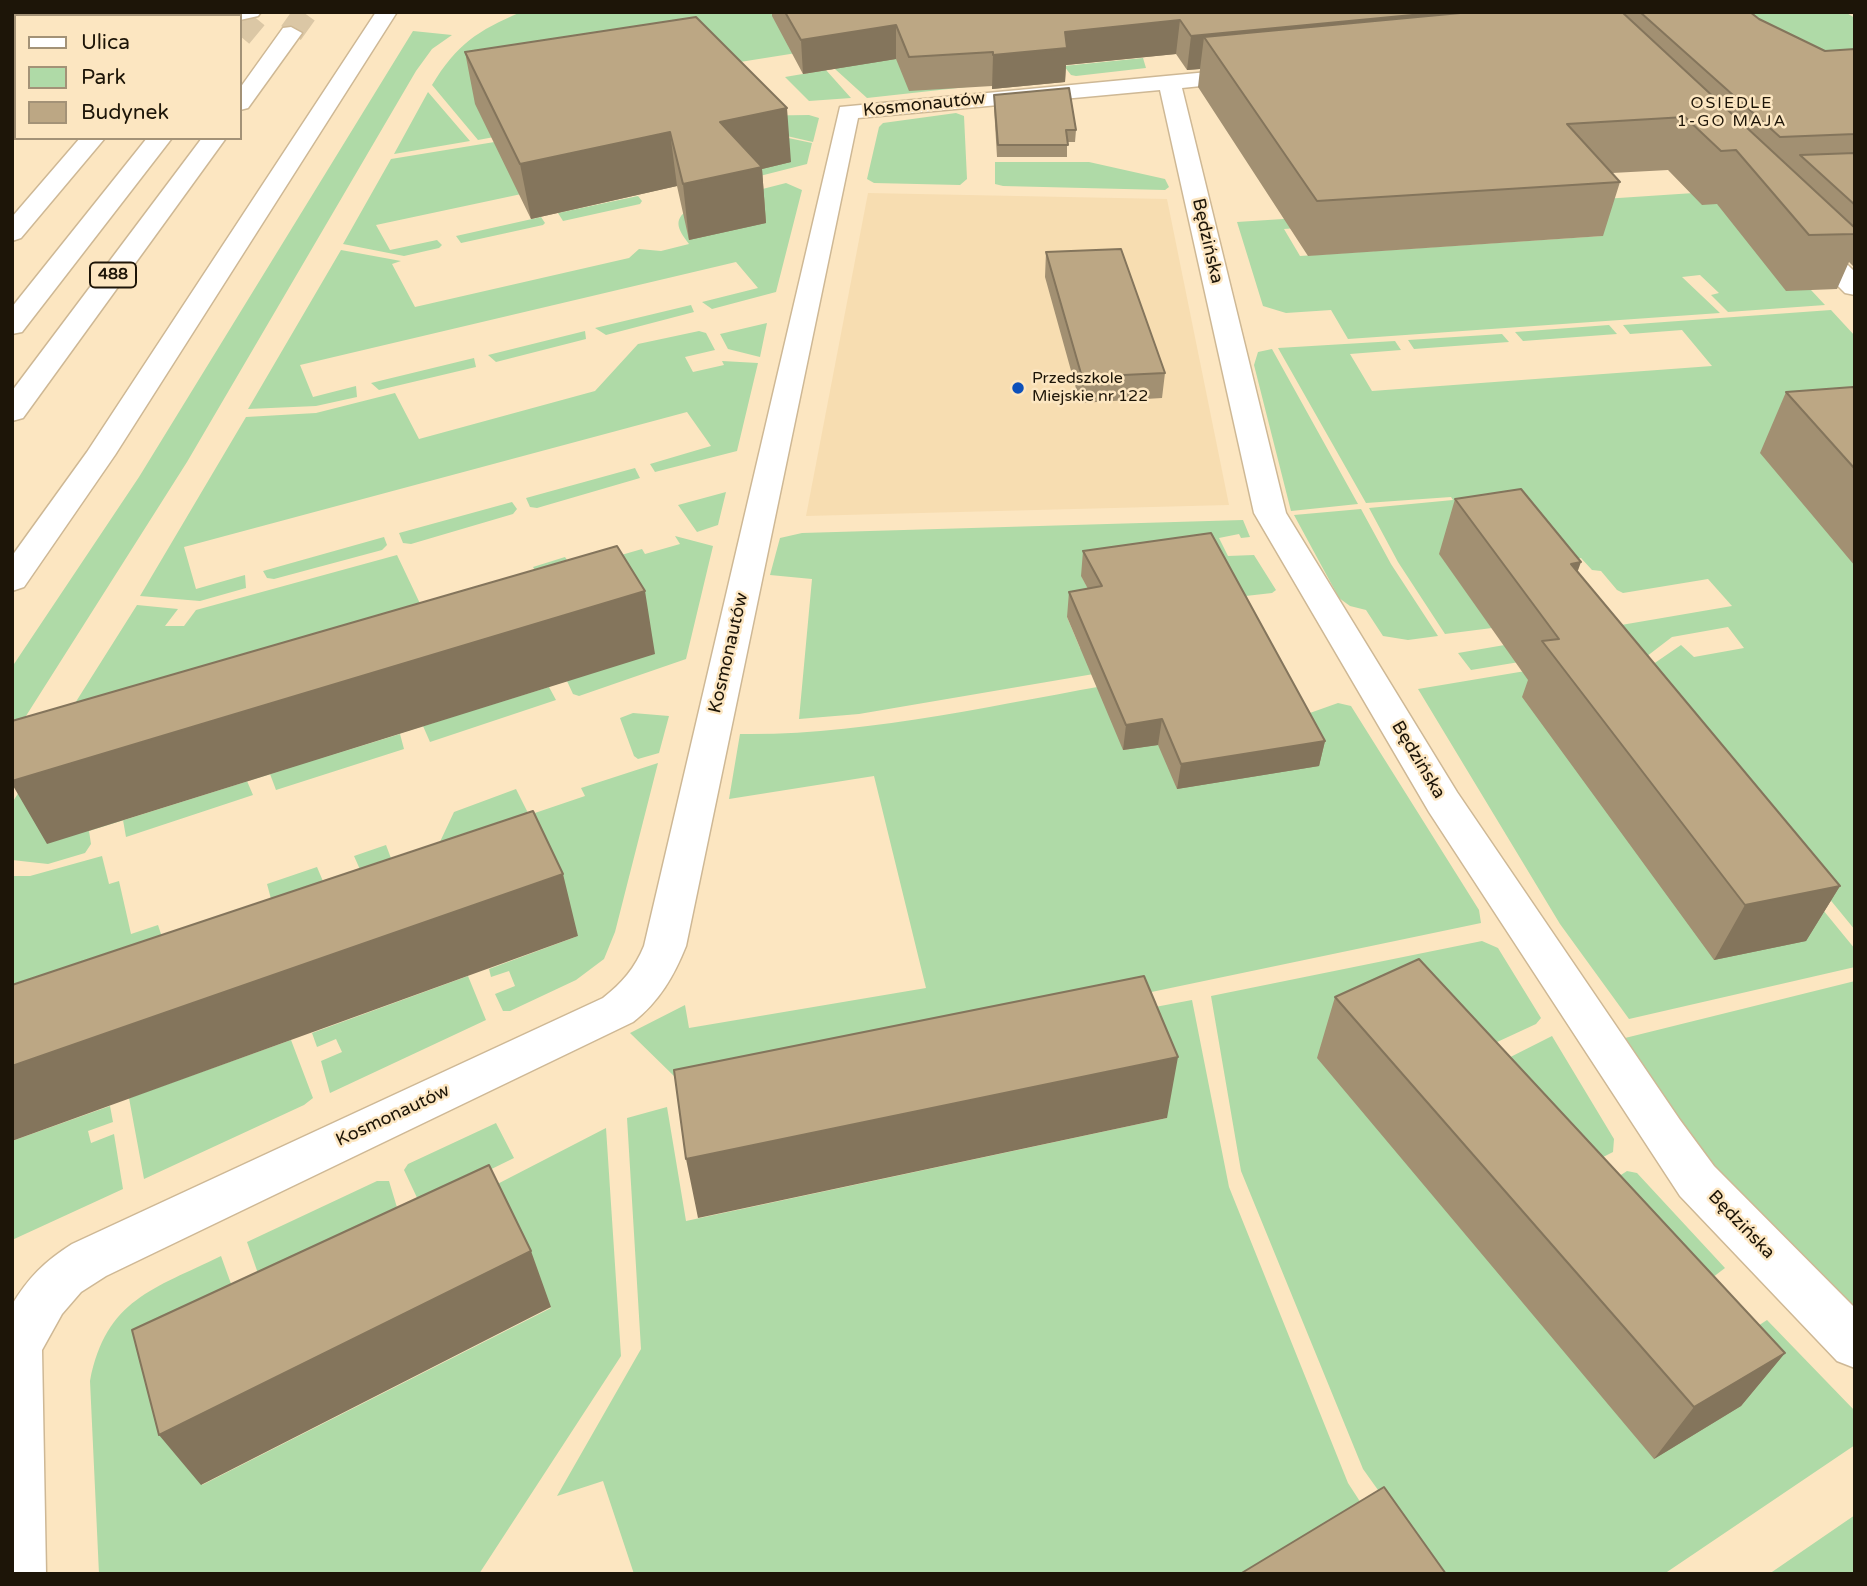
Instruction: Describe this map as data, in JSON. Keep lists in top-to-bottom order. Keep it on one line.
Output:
{"streets":{"street":["Kosmonautów","Będzińska","488"]},"crossings":[["Kosmonautów","Będzińska"]],"districts":["OSIEDLE 1-GO MAJA"],"places":["Przedszkole Miejskie nr 122"],"legend":["Ulica","Park","Budynek"]}
